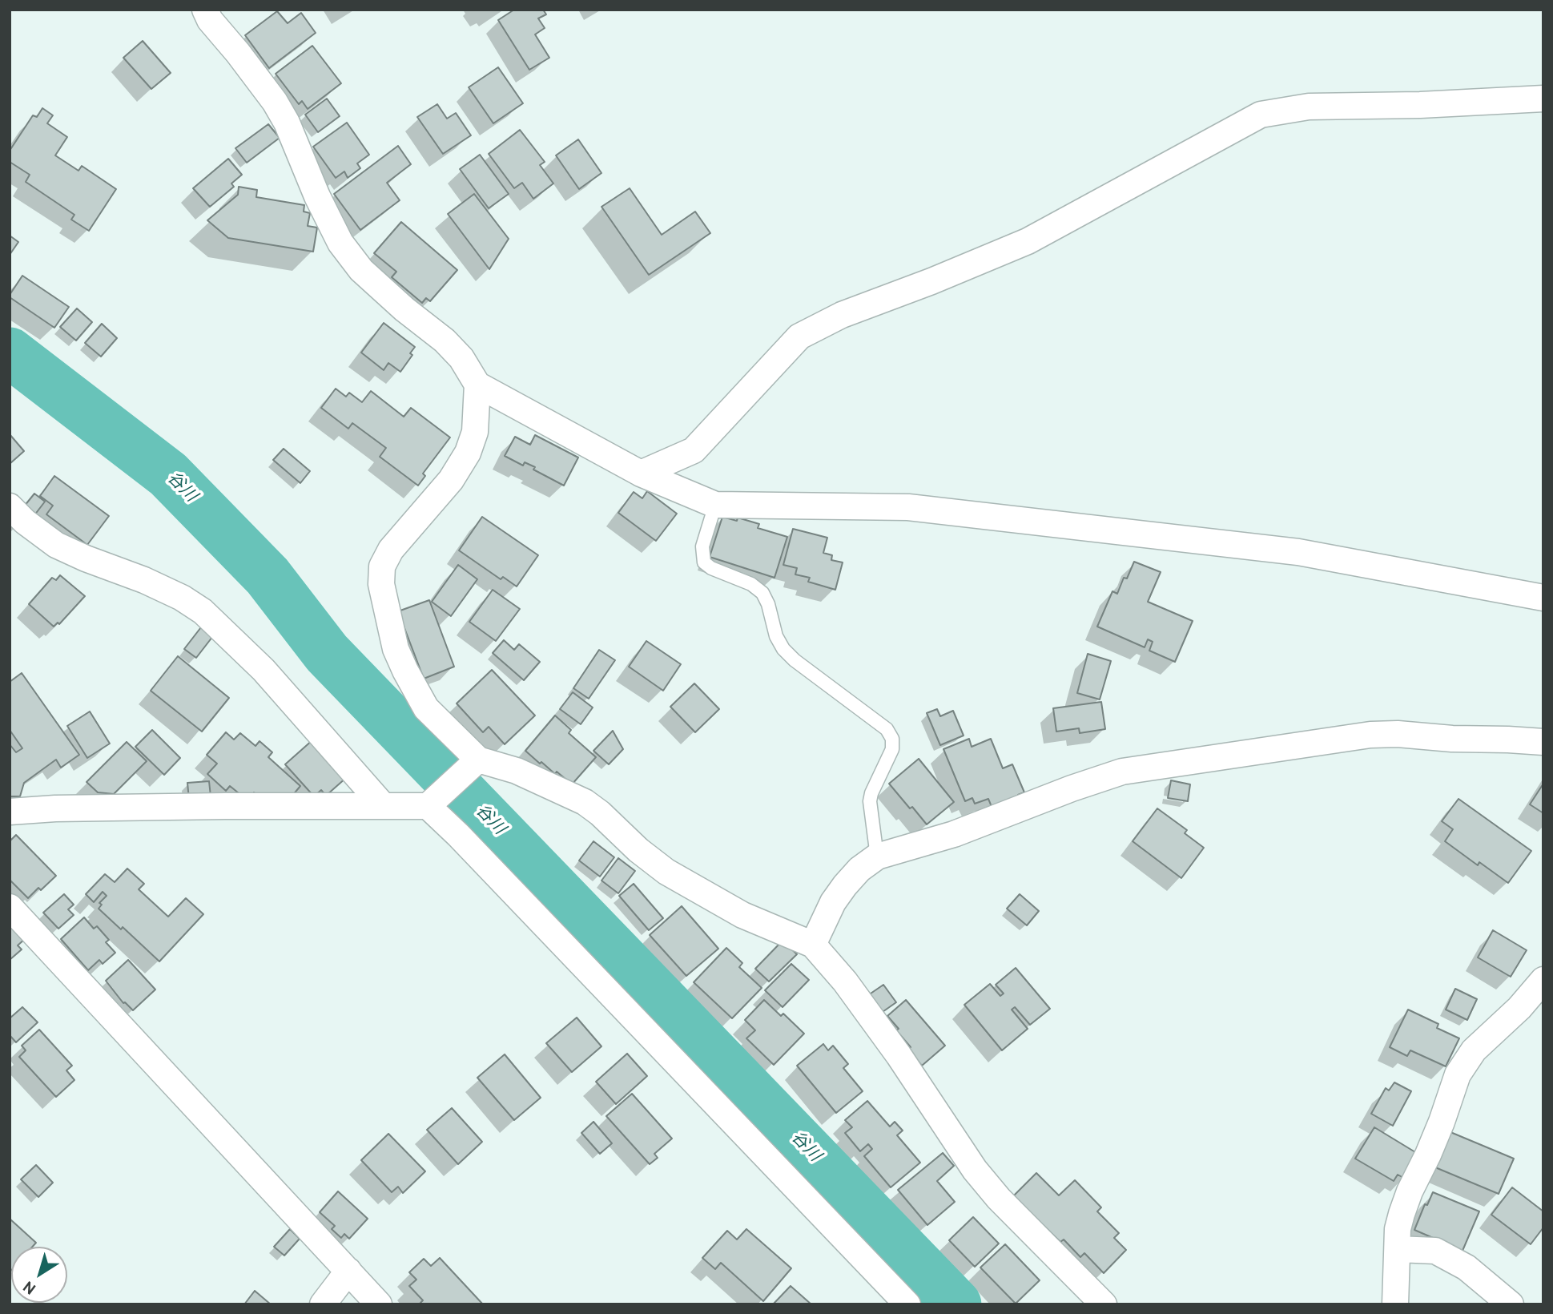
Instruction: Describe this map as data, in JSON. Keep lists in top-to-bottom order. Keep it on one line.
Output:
{"water":["谷川"],"north":"bottom left"}
